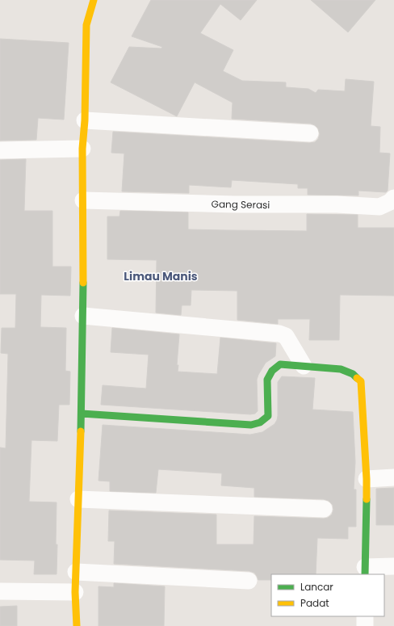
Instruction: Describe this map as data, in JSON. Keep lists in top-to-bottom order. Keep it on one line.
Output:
{"streets":{"street":["Gang Serasi"]},"districts":["Limau Manis"],"legend":["Lancar","Padat"]}
